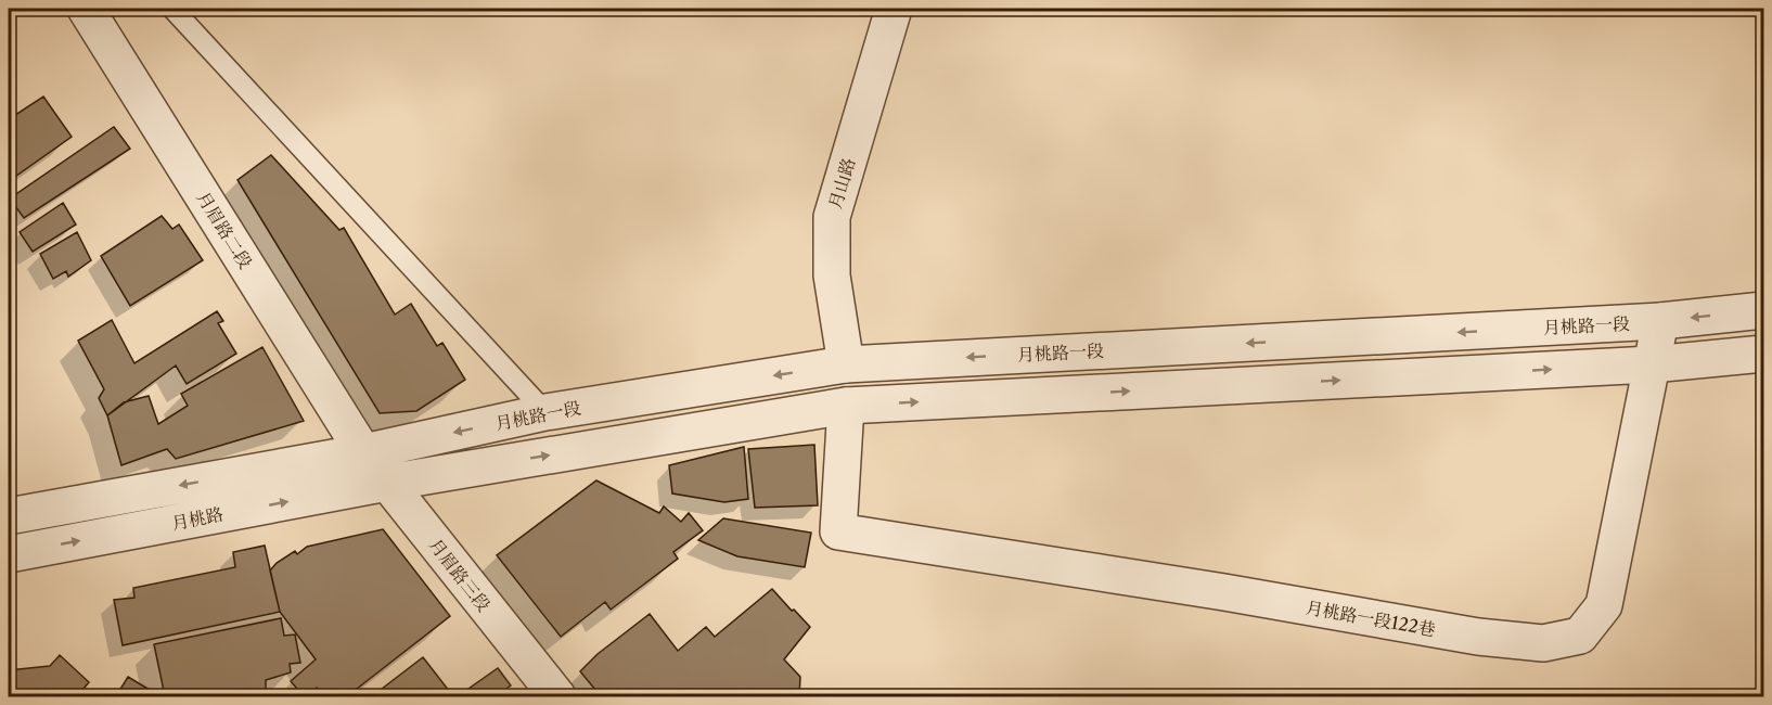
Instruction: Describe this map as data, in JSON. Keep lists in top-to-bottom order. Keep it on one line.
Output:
{"streets":{"street":["月山路","月眉路二段","月桃路一段","月桃路","月眉路三段","月桃路一段122巷"]},"crossings":[["月山路","月桃路一段"],["月山路","月桃路一段122巷"],["月眉路二段","月桃路一段"],["月眉路二段","月桃路"],["月眉路二段","月眉路三段"],["月桃路一段","月桃路"],["月桃路一段","月眉路三段"],["月桃路一段","月桃路一段122巷"],["月桃路","月眉路三段"]]}
